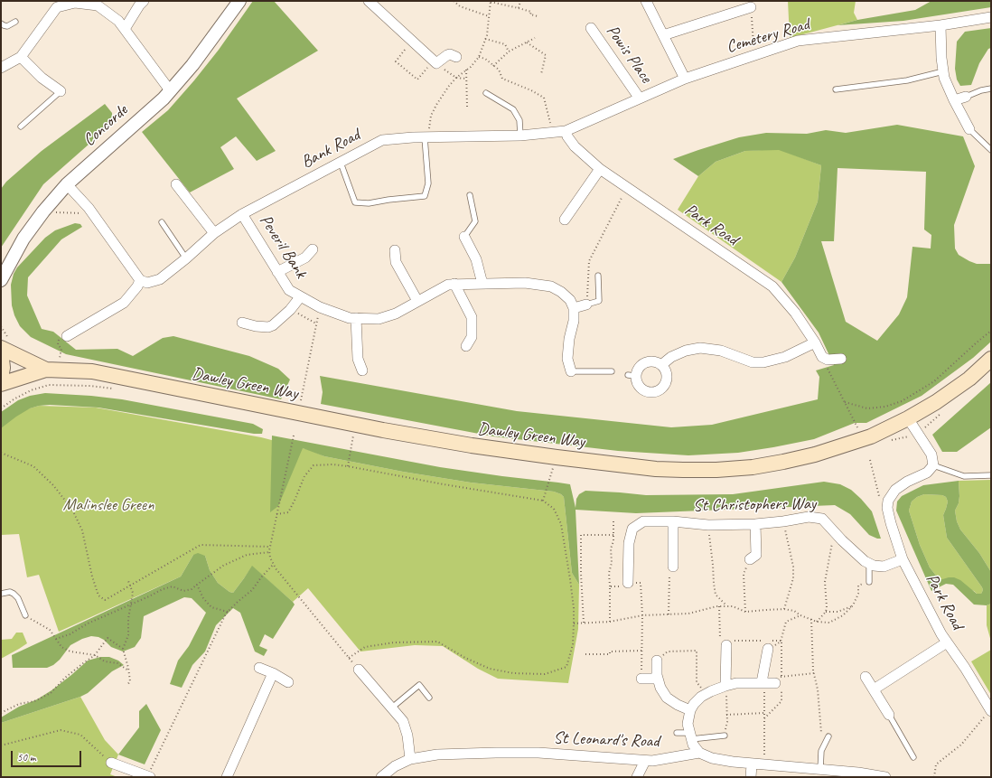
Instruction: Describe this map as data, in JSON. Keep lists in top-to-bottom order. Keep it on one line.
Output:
{"streets":{"main road":["Dawley Green Way"],"street":["Cemetery Road","Powis Place","Concorde","Bank Road","Park Road","Peveril Bank","St Christophers Way","St Leonard's Road"]},"crossings":[["Cemetery Road","Powis Place"],["Cemetery Road","Bank Road"],["Cemetery Road","Park Road"],["Bank Road","Park Road"],["Bank Road","Peveril Bank"]],"parks":["Malinslee Green"],"scale_bar":"50 m"}
